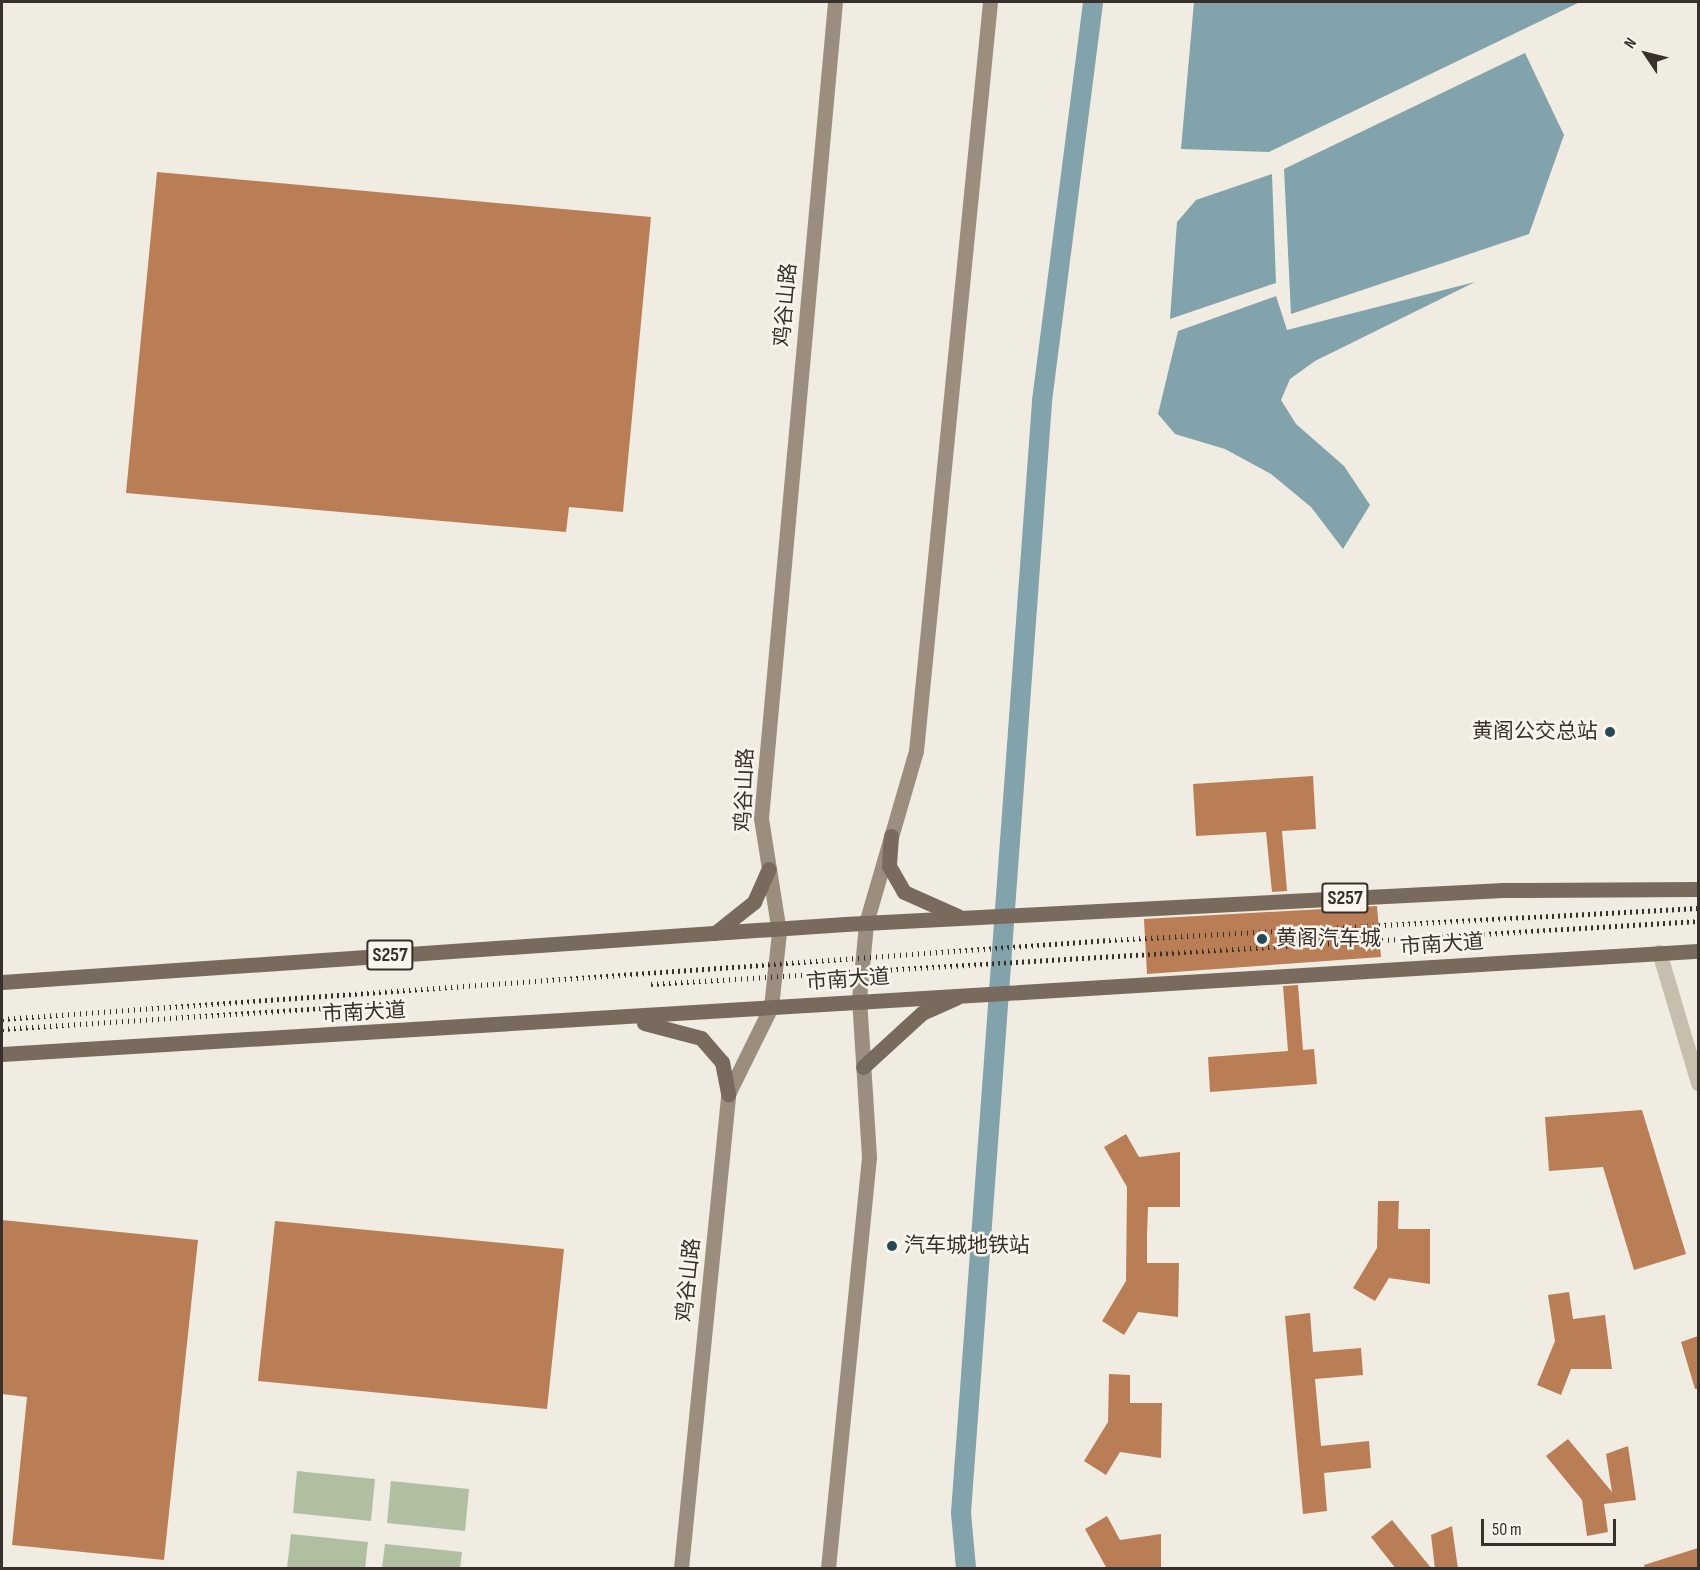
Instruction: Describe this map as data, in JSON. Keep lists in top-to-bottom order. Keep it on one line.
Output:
{"streets":{"main road":["鸡谷山路","S257","市南大道"]},"crossings":[["鸡谷山路","S257"],["鸡谷山路","市南大道"]],"places":["黄阁公交总站","黄阁汽车城","汽车城地铁站"],"scale_bar":"50 m","north":"top left"}
